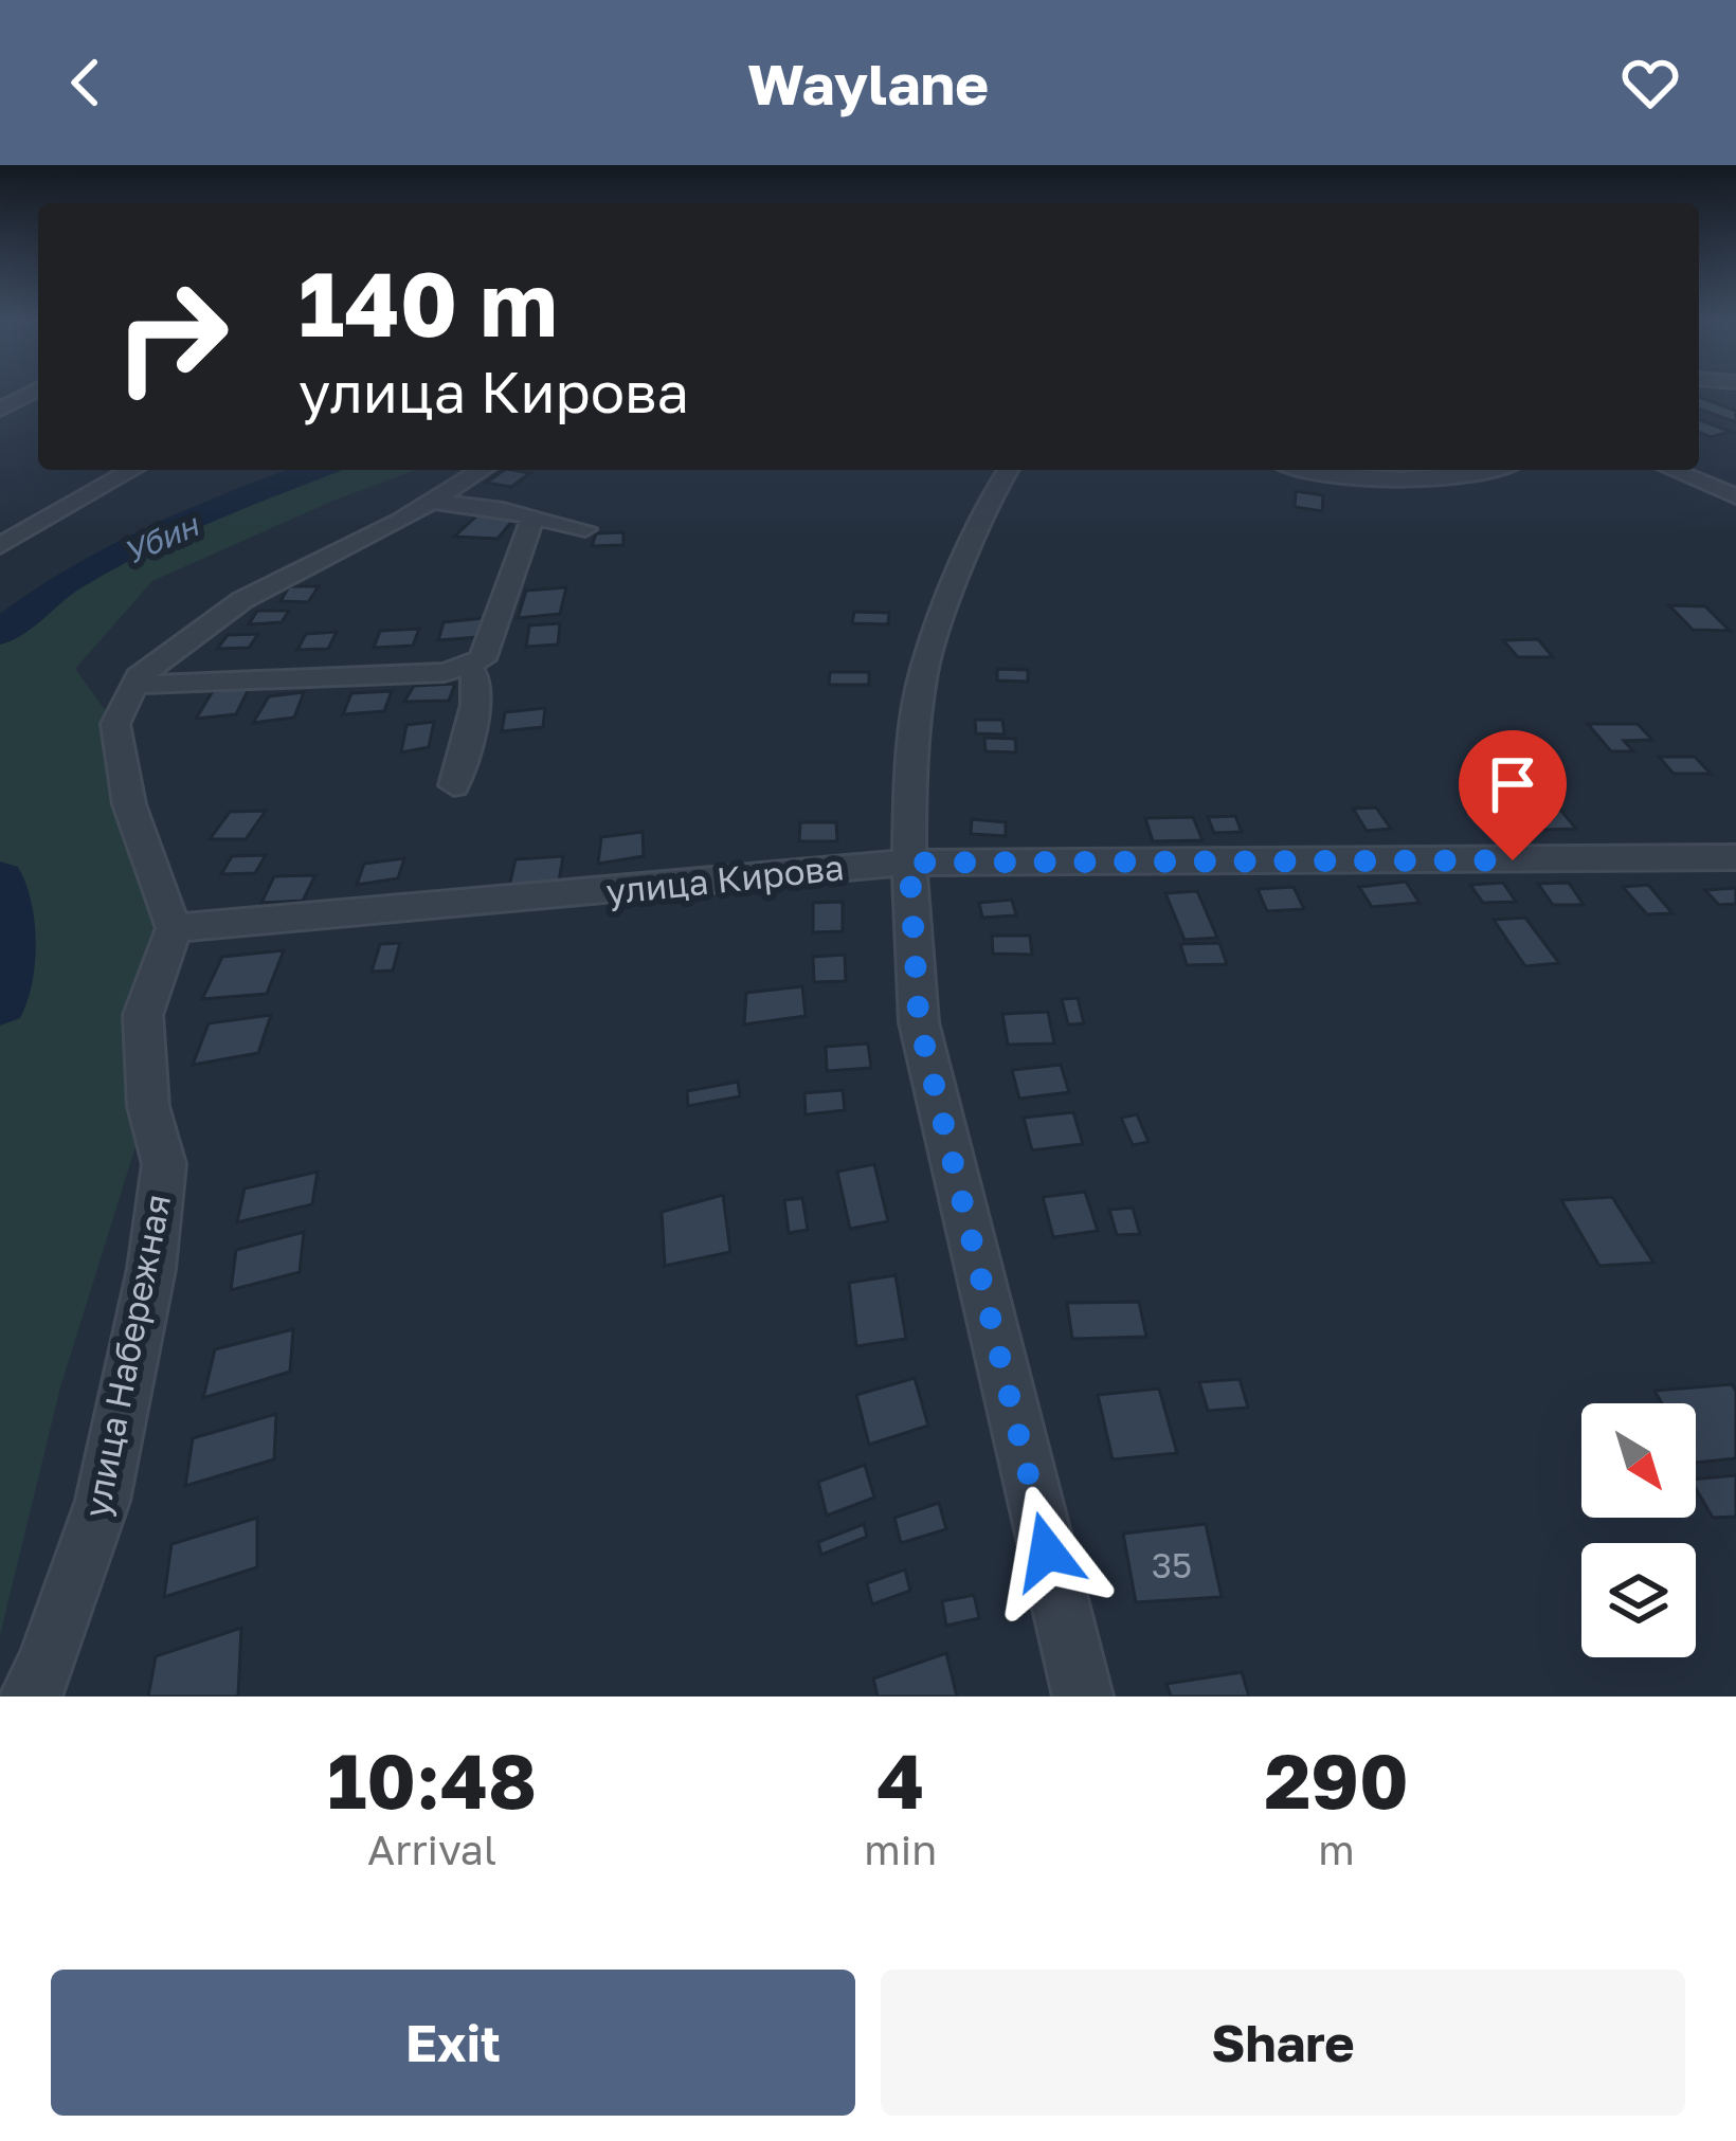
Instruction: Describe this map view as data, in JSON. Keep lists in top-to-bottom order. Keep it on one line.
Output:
{"streets":{"street":["улица Кирова","улица Набережная"]},"crossings":[["улица Кирова","улица Набережная"]],"water":["Убин"],"house_numbers":["35"],"north":"bottom right","page":{"header":"Waylane","turn":["140 m","улица Кирова"],"eta":["10:48","Arrival","4","min","290","m"],"buttons":["Exit","Share"]}}
